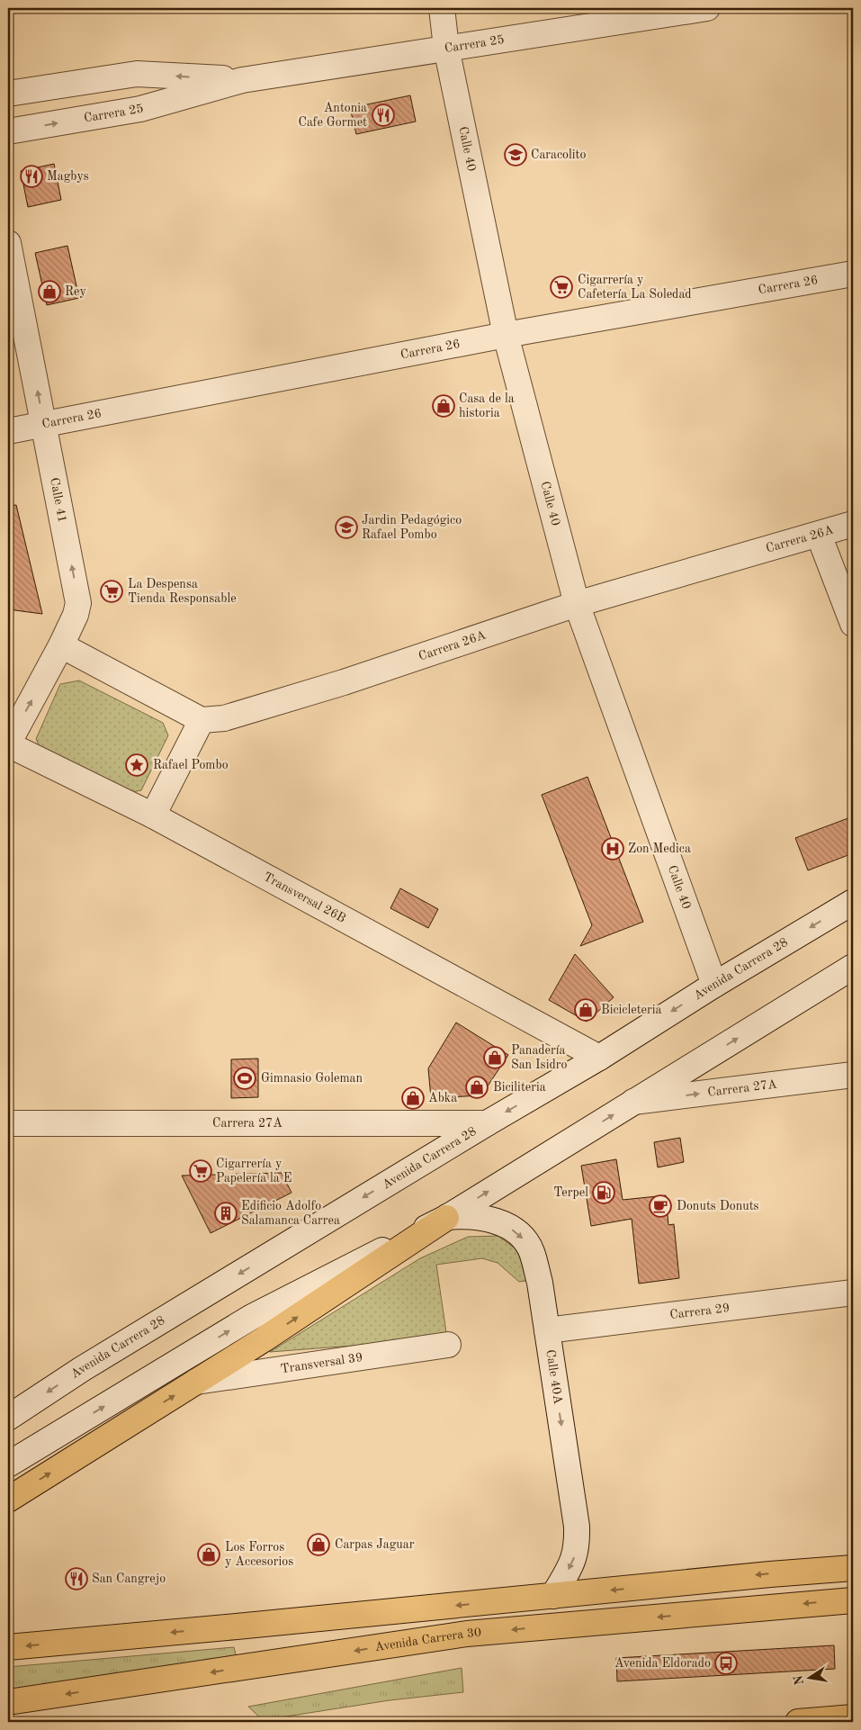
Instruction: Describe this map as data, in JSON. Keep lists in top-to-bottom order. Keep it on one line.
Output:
{"streets":{"highway":["Avenida Carrera 30"],"street":["Carrera 25","Calle 40","Carrera 26","Calle 41","Carrera 26A","Transversal 26B","Avenida Carrera 28","Carrera 27A","Carrera 29","Transversal 39","Calle 40A"]},"crossings":[["Carrera 25","Calle 40"],["Calle 40","Carrera 26"],["Calle 40","Carrera 26A"],["Calle 40","Avenida Carrera 28"],["Carrera 26","Calle 41"],["Calle 41","Transversal 26B"],["Transversal 26B","Avenida Carrera 28"],["Avenida Carrera 28","Carrera 27A"],["Carrera 29","Calle 40A"]],"one_way":["Calle 41","Calle 40A"],"places":{"restaurant":["Antonia Cafe Gormet","Magbys","San Cangrejo"],"school or university":["Caracolito","Jardin Pedagógico Rafael Pombo"],"supermarket":["Cigarrería y Cafetería La Soledad","La Despensa Tienda Responsable","Cigarrería y Papelería la E"],"shop":["Rey","Casa de la historia","Bicicleteria","Panadería San Isidro","Biciliteria","Abka","Carpas Jaguar","Los Forros y Accesorios"],"place":["Rafael Pombo"],"hospital":["Zon Medica"],"sports":["Gimnasio Goleman"],"fuel station":["Terpel"],"cafe":["Donuts Donuts"],"building":["Edificio Adolfo Salamanca Carrea"],"bus stop":["Avenida Eldorado"]},"north":"left"}
